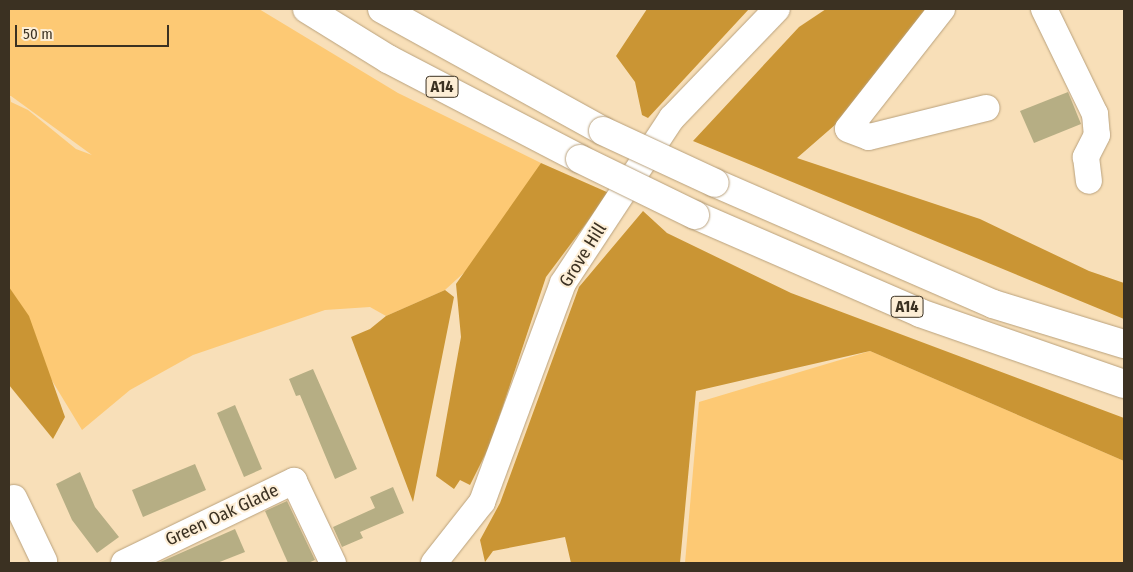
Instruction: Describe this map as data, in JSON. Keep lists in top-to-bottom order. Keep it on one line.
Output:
{"streets":{"highway":["A14"],"street":["Grove Hill","Green Oak Glade"]},"scale_bar":"50 m"}
